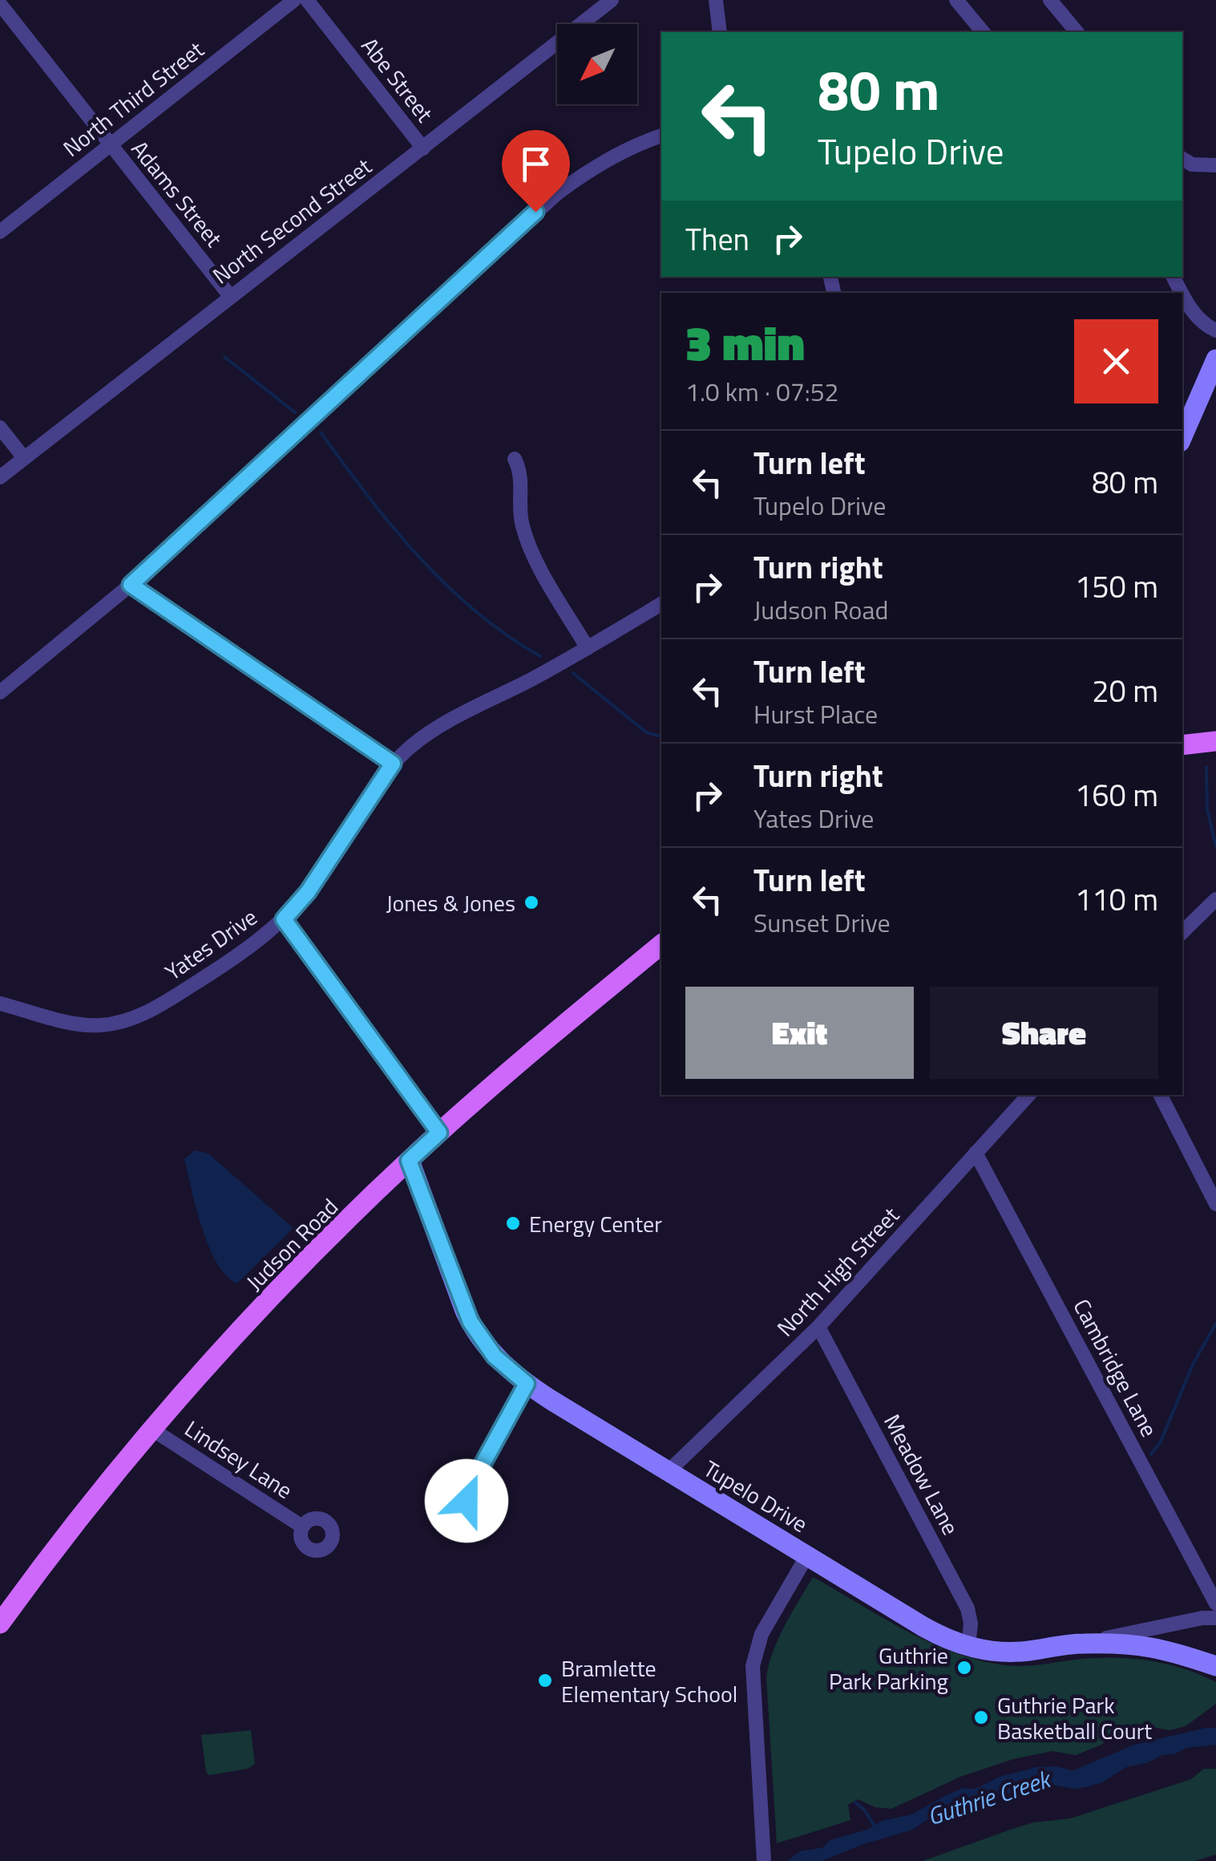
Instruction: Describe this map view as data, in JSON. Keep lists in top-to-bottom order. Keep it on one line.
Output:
{"streets":{"main road":["Judson Road"],"street":["Abe Street","North Third Street","Adams Street","North Second Street","Yates Drive","North High Street","Cambridge Lane","Lindsey Lane","Meadow Lane","Tupelo Drive"]},"crossings":[["Abe Street","North Second Street"],["North Third Street","Adams Street"],["Adams Street","North Second Street"],["Judson Road","Lindsey Lane"],["Judson Road","Tupelo Drive"],["North High Street","Cambridge Lane"],["North High Street","Meadow Lane"],["North High Street","Tupelo Drive"],["Meadow Lane","Tupelo Drive"]],"water":["Guthrie Creek"],"places":["Jones & Jones","Energy Center","Guthrie Park Parking","Bramlette Elementary School","Guthrie Park Basketball Court"],"north":"bottom left","page":{"turn":["80 m","Tupelo Drive"],"then":"Then","heading":["3 min","1.0 km · 07:52"],"list":[{"name":"Turn left","note":"Tupelo Drive","value":"80 m"},{"name":"Turn right","note":"Judson Road","value":"150 m"},{"name":"Turn left","note":"Hurst Place","value":"20 m"},{"name":"Turn right","note":"Yates Drive","value":"160 m"},{"name":"Turn left","note":"Sunset Drive","value":"110 m"}],"buttons":["Exit","Share"]}}
